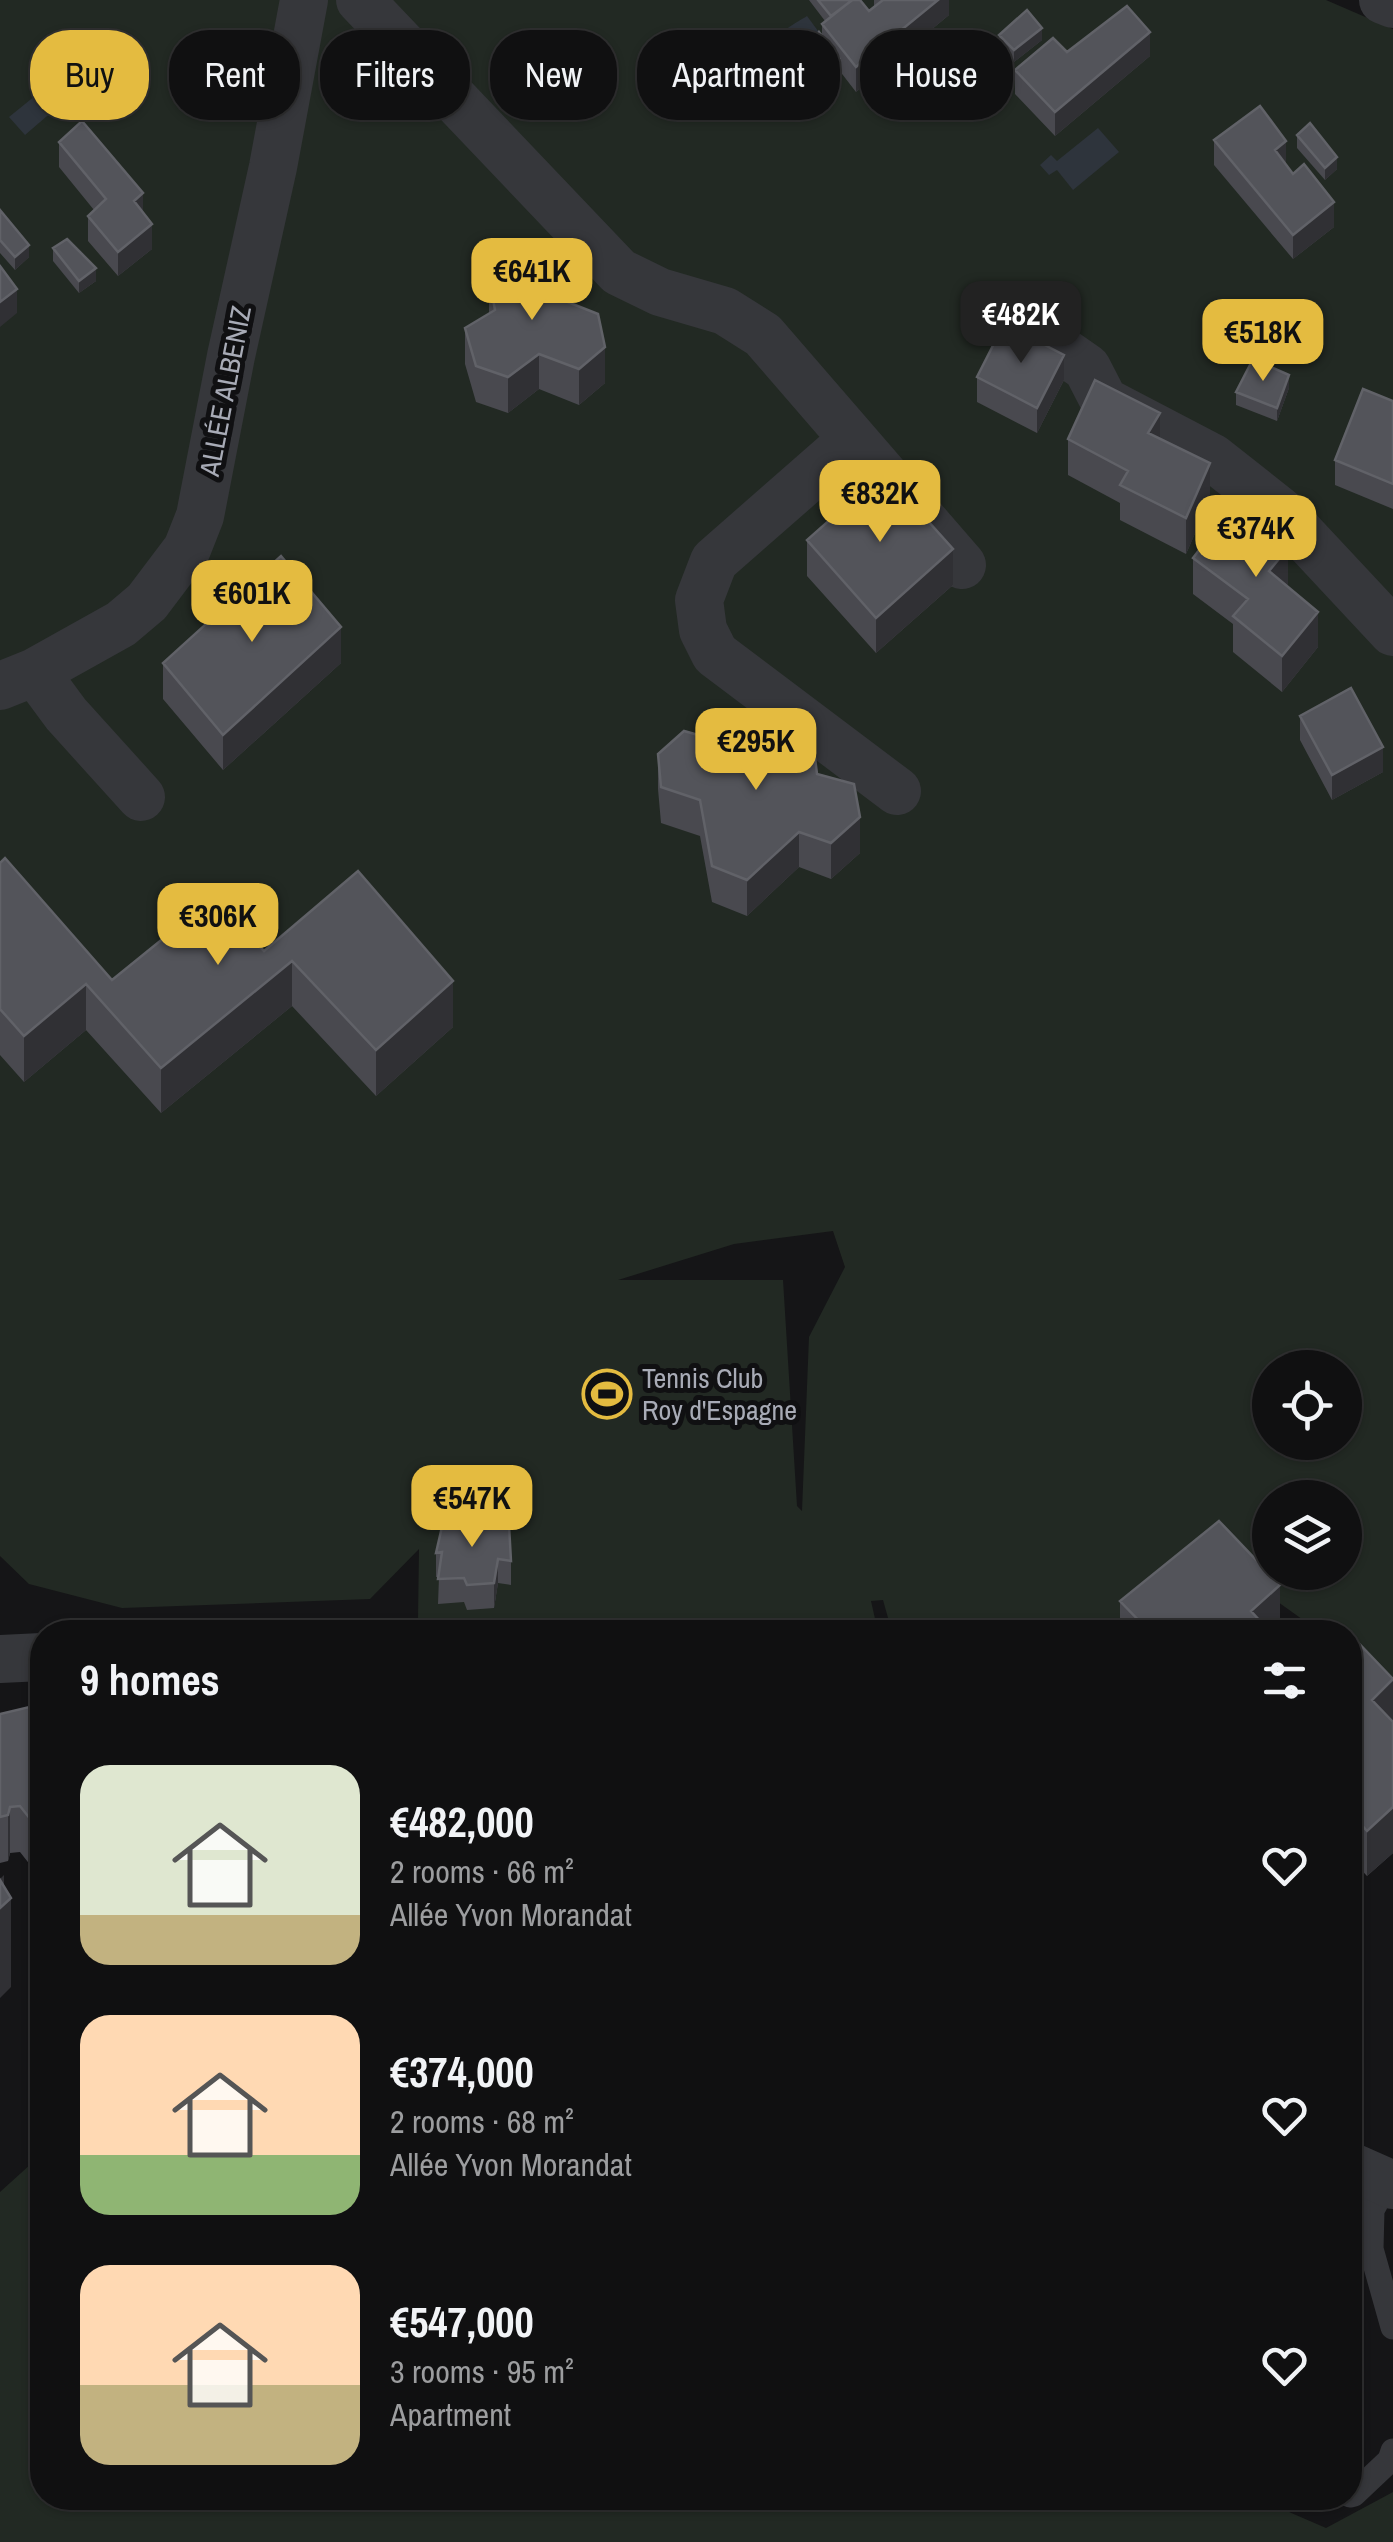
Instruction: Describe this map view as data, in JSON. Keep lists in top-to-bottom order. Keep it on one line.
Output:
{"streets":{"street":["ALLÉE ALBENIZ"]},"places":{"sports":["Tennis Club Roy d'Espagne"]},"page":{"chip":["Buy","Rent","Filters","New","Apartment","House"],"price":["€641K","€482K","€518K","€832K","€374K","€601K","€295K","€306K","€547K"],"heading":"9 homes","list":[{"name":"€482,000","note":"2 rooms · 66 m² · Allée Yvon Morandat"},{"name":"€374,000","note":"2 rooms · 68 m² · Allée Yvon Morandat"},{"name":"€547,000","note":"3 rooms · 95 m² · Apartment"}]}}
